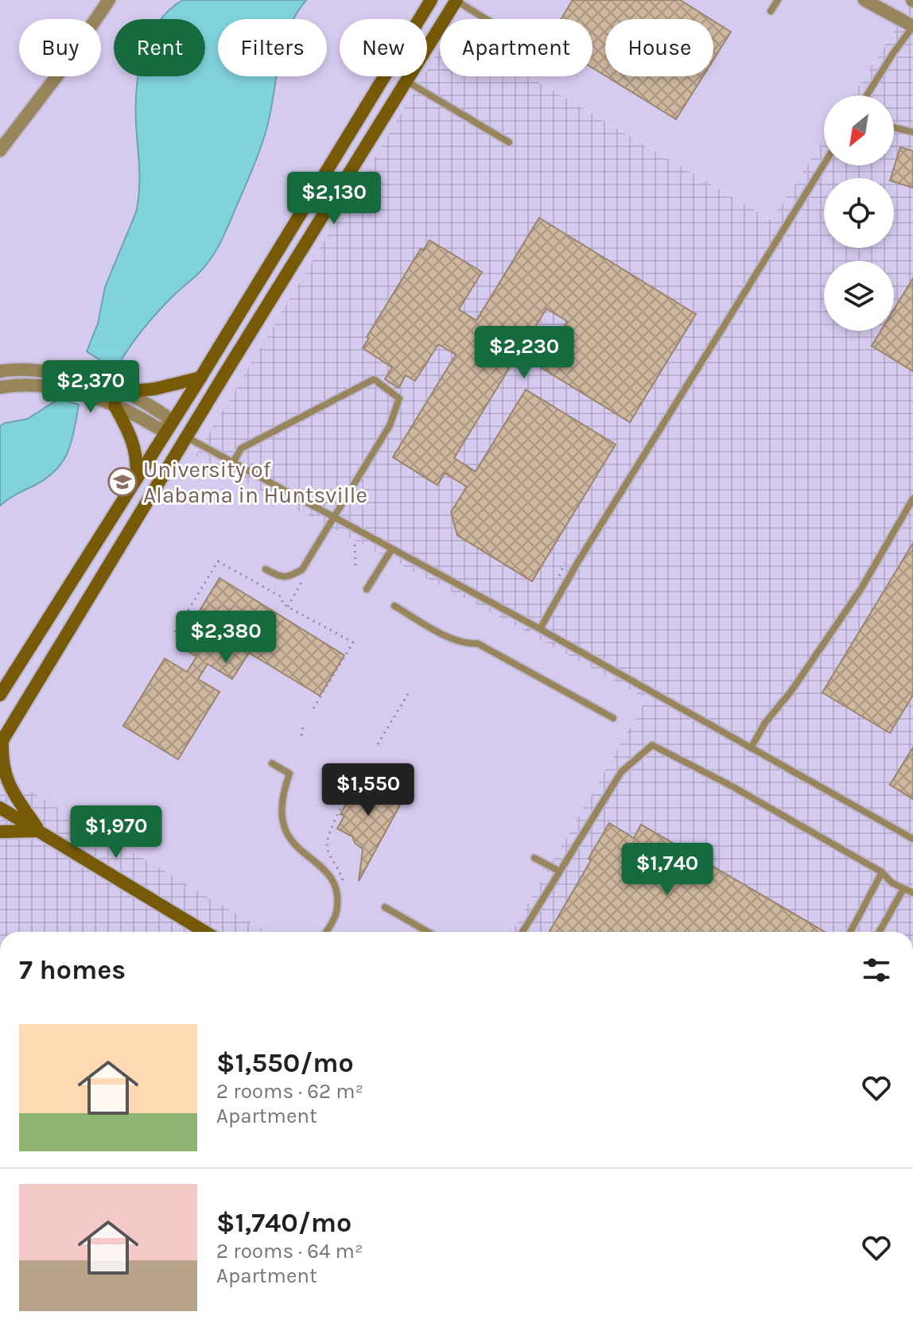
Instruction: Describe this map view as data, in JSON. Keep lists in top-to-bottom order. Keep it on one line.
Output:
{"places":{"school or university":["University of Alabama in Huntsville"]},"north":"bottom left","page":{"chip":["Buy","Rent","Filters","New","Apartment","House"],"price":["$2,130","$2,230","$2,370","$2,380","$1,550","$1,970","$1,740"],"heading":"7 homes","list":[{"name":"$1,550/mo","note":"2 rooms · 62 m² · Apartment"},{"name":"$1,740/mo","note":"2 rooms · 64 m² · Apartment"}]}}
